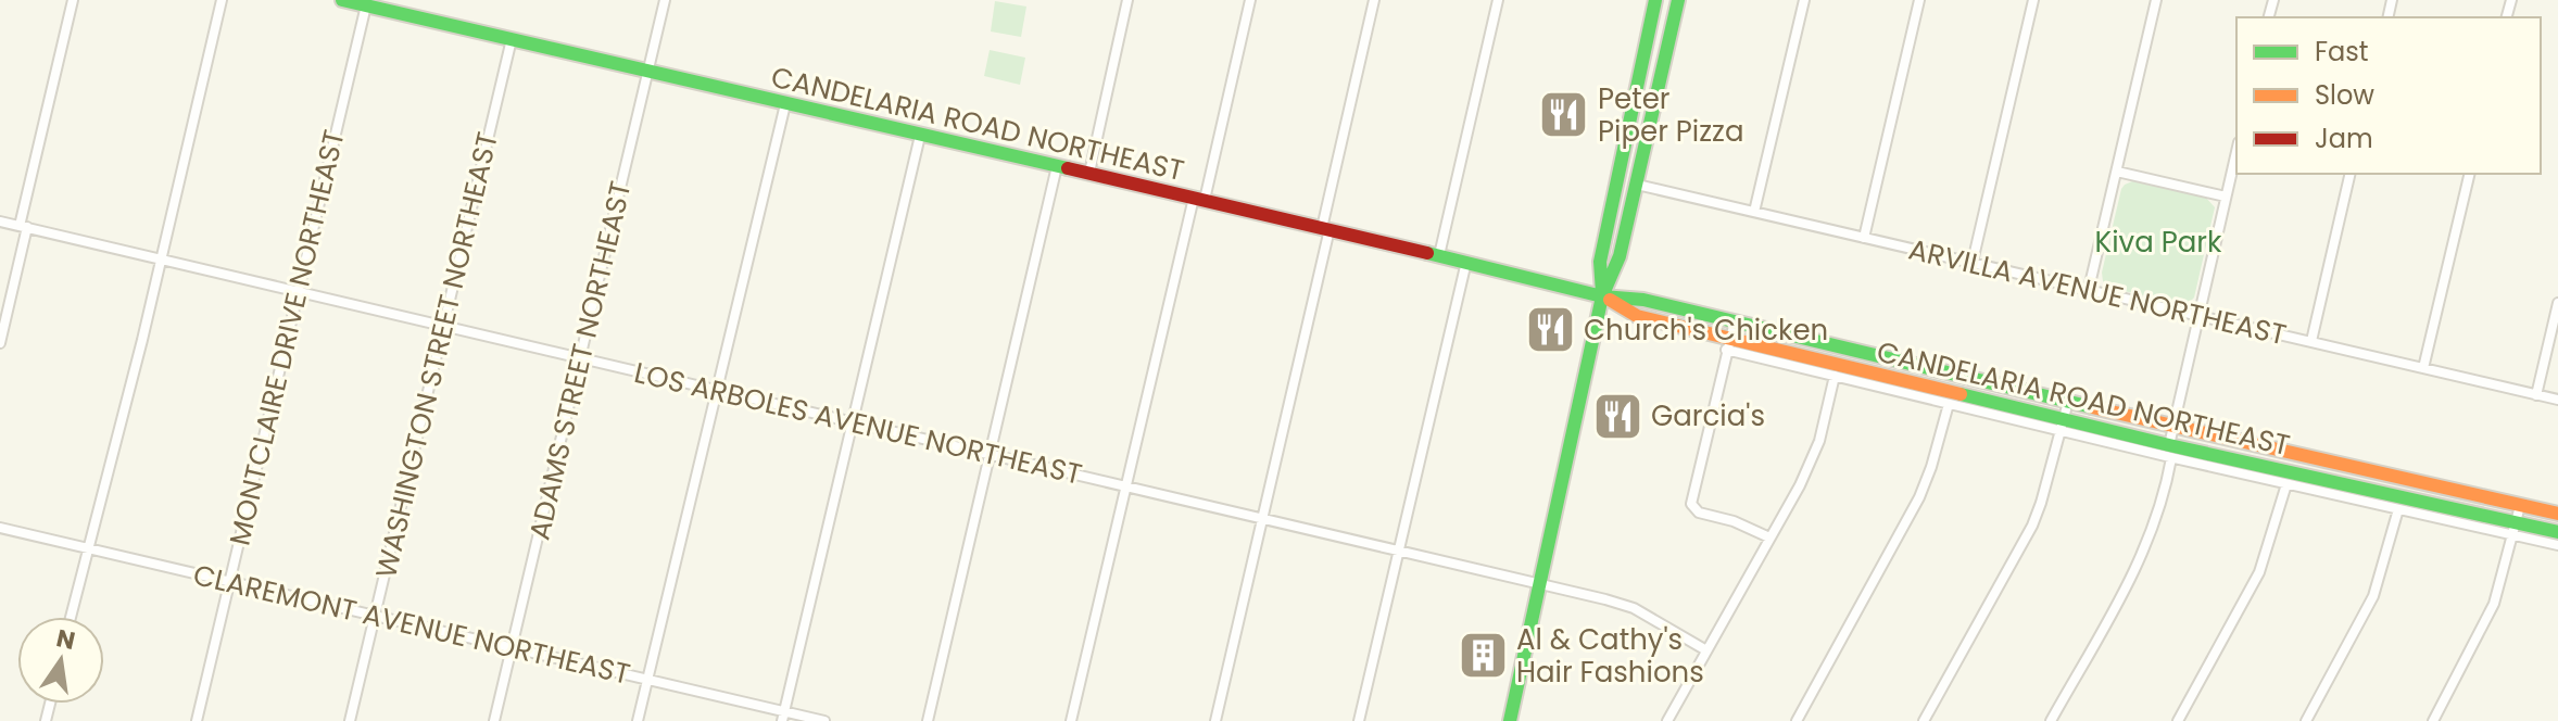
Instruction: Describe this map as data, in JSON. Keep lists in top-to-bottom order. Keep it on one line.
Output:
{"streets":{"main road":["CANDELARIA ROAD NORTHEAST"],"street":["ARVILLA AVENUE NORTHEAST","MONTCLAIRE DRIVE NORTHEAST","WASHINGTON STREET NORTHEAST","ADAMS STREET NORTHEAST","LOS ARBOLES AVENUE NORTHEAST","CLAREMONT AVENUE NORTHEAST"]},"crossings":[["CANDELARIA ROAD NORTHEAST","MONTCLAIRE DRIVE NORTHEAST"],["CANDELARIA ROAD NORTHEAST","WASHINGTON STREET NORTHEAST"],["CANDELARIA ROAD NORTHEAST","ADAMS STREET NORTHEAST"],["MONTCLAIRE DRIVE NORTHEAST","LOS ARBOLES AVENUE NORTHEAST"],["MONTCLAIRE DRIVE NORTHEAST","CLAREMONT AVENUE NORTHEAST"],["WASHINGTON STREET NORTHEAST","LOS ARBOLES AVENUE NORTHEAST"],["WASHINGTON STREET NORTHEAST","CLAREMONT AVENUE NORTHEAST"],["ADAMS STREET NORTHEAST","LOS ARBOLES AVENUE NORTHEAST"],["ADAMS STREET NORTHEAST","CLAREMONT AVENUE NORTHEAST"]],"parks":["Kiva Park"],"places":{"restaurant":["Peter Piper Pizza","Church's Chicken","Garcia's"],"building":["Al & Cathy's Hair Fashions"]},"legend":["Fast","Slow","Jam"],"north":"top"}
